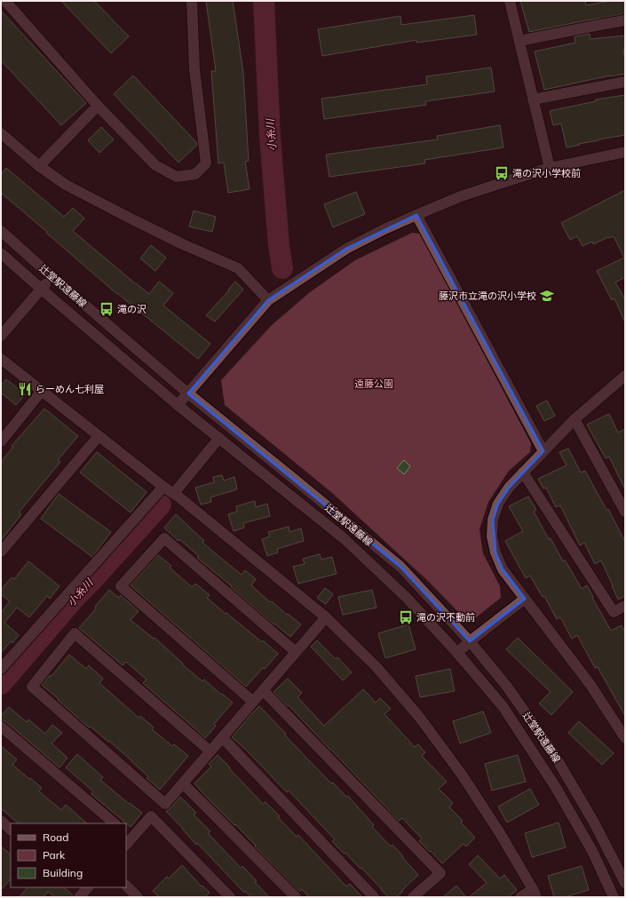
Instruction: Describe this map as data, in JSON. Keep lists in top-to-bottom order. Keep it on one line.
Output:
{"streets":{"street":["辻堂駅遠藤線"]},"water":["小糸川"],"parks":["遠藤公園"],"places":{"bus stop":["滝の沢小学校前","滝の沢","滝の沢不動前"],"school or university":["藤沢市立滝の沢小学校"],"restaurant":["らーめん七利屋"]},"legend":["Road","Park","Building"]}
